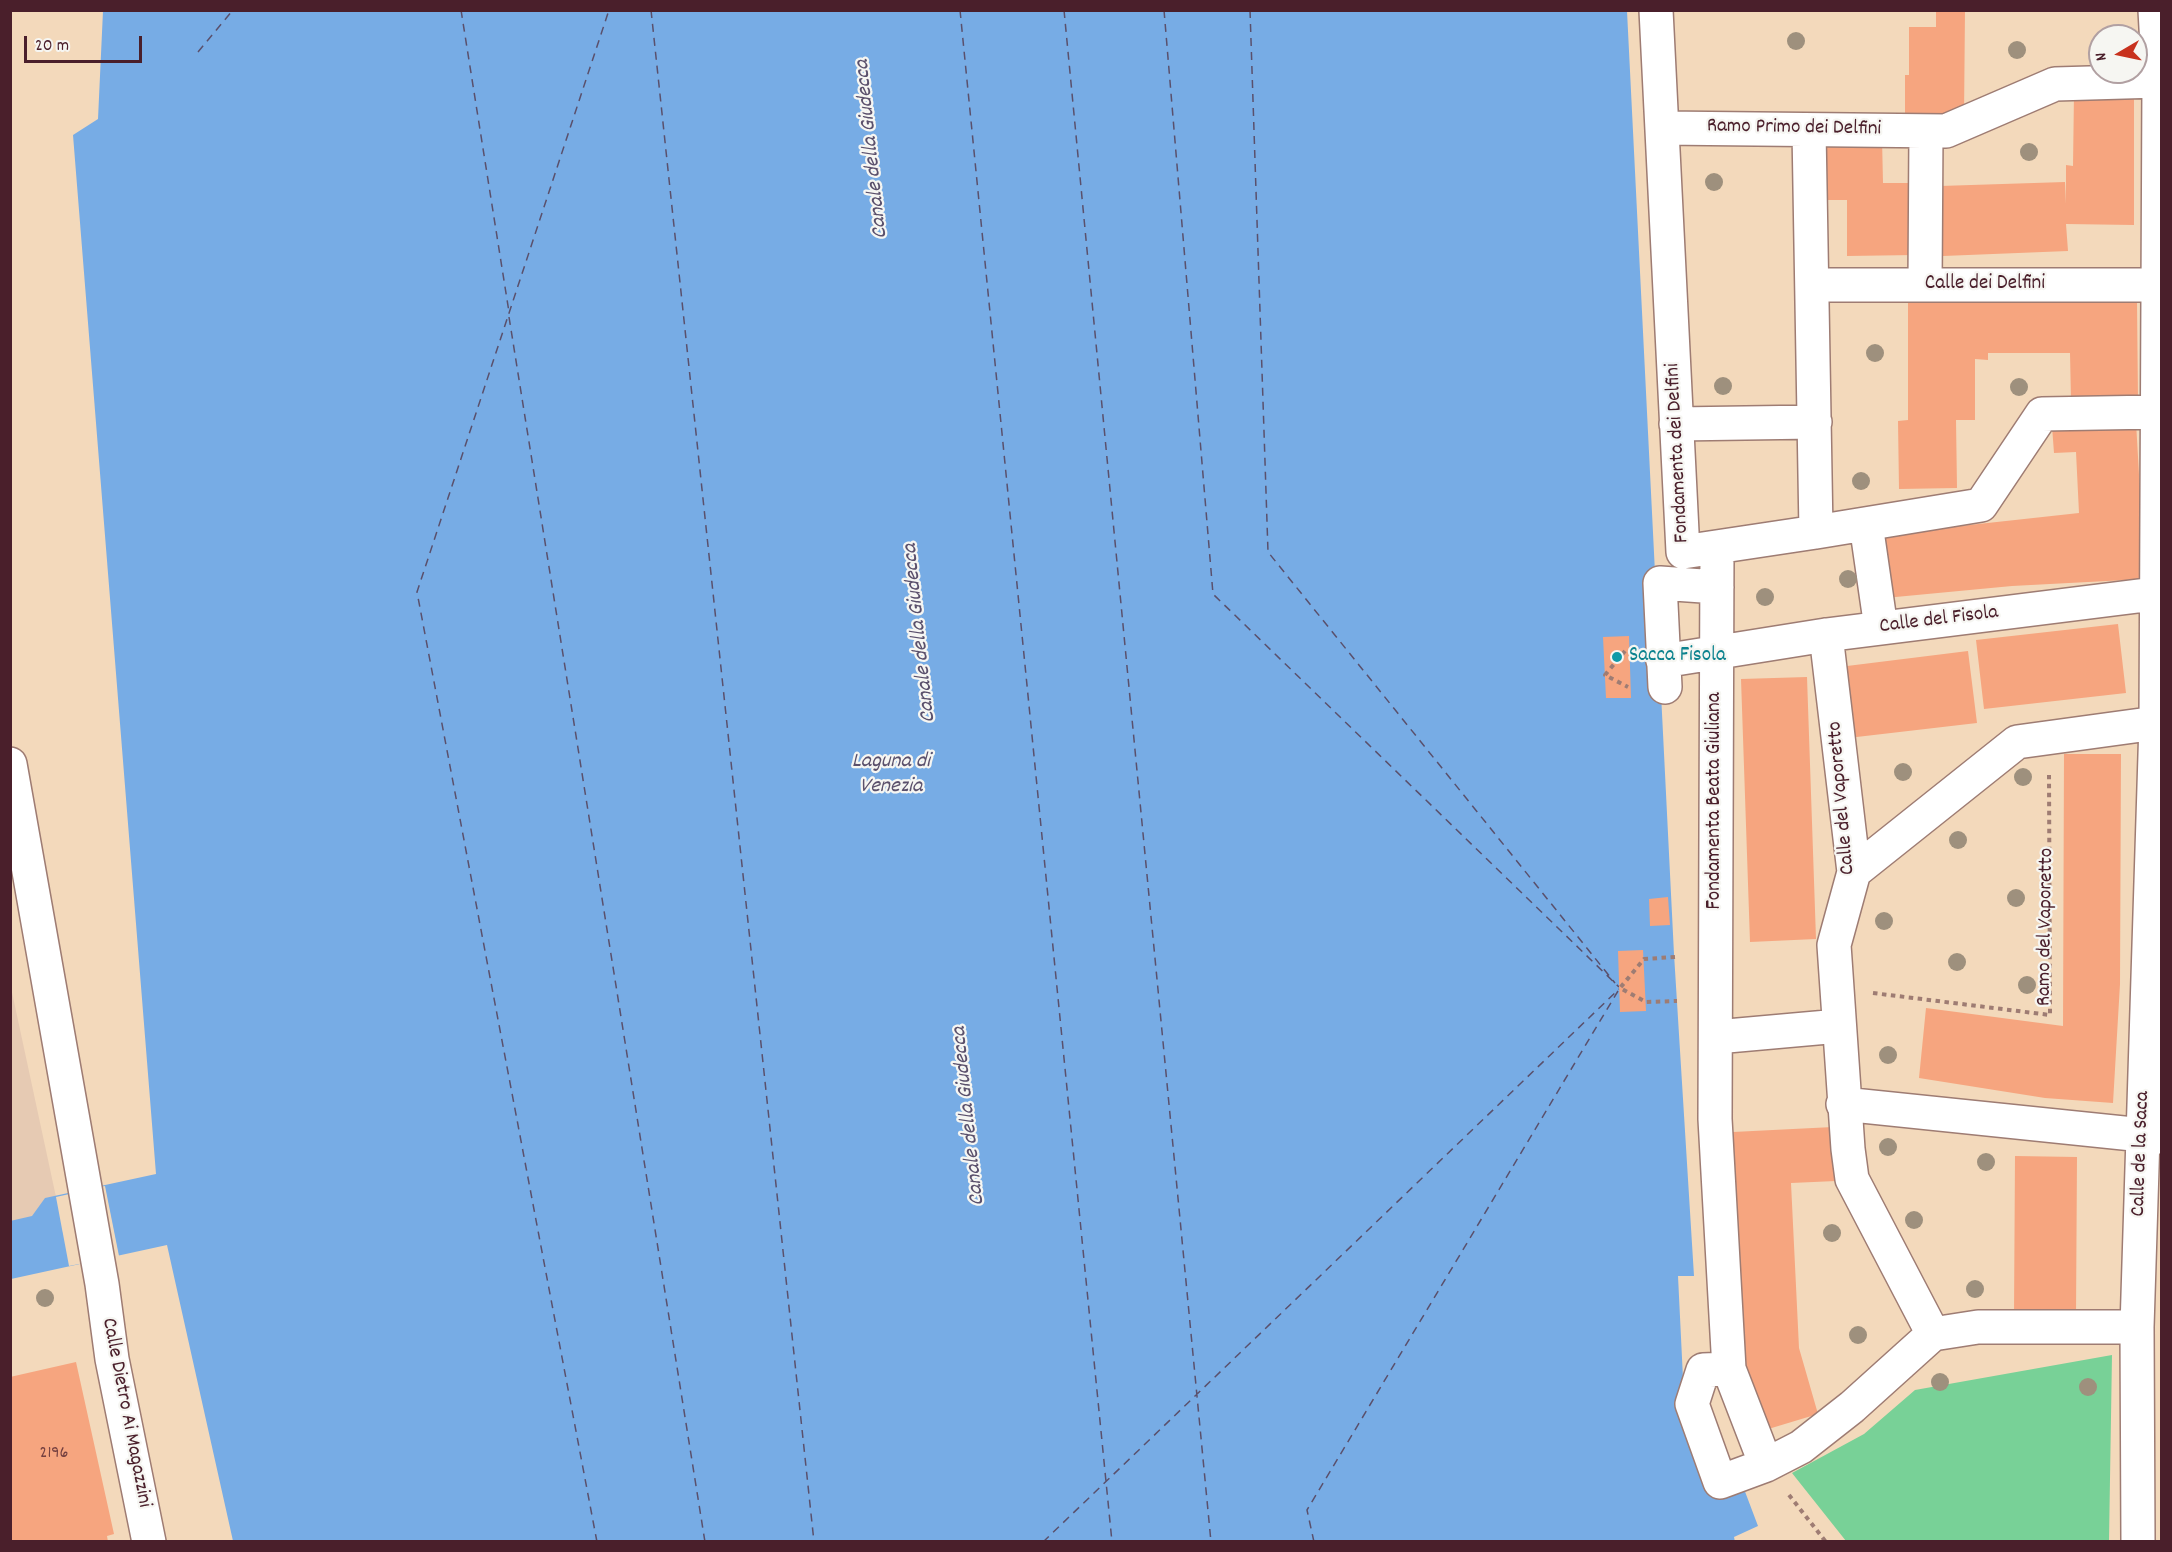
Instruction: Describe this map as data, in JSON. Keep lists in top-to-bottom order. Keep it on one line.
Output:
{"streets":{"street":["Ramo Primo dei Delfini","Calle dei Delfini","Fondamenta dei Delfini","Calle del Fisola","Calle del Vaporetto","Fondamenta Beata Giuliana","Calle de la Saca","Calle Dietro Ai Magazzini"],"path":["Ramo del Vaporetto"]},"crossings":[["Ramo Primo dei Delfini","Fondamenta dei Delfini"],["Ramo Primo dei Delfini","Calle de la Saca"],["Calle dei Delfini","Calle de la Saca"],["Fondamenta dei Delfini","Fondamenta Beata Giuliana"],["Fondamenta dei Delfini","Calle de la Saca"],["Calle del Fisola","Calle del Vaporetto"],["Calle del Fisola","Fondamenta Beata Giuliana"],["Calle del Fisola","Calle de la Saca"],["Calle del Vaporetto","Ramo del Vaporetto"]],"water":["Canale della Giudecca","Laguna di Venezia"],"places":["Sacca Fisola"],"house_numbers":["2196"],"scale_bar":"20 m","north":"left"}
